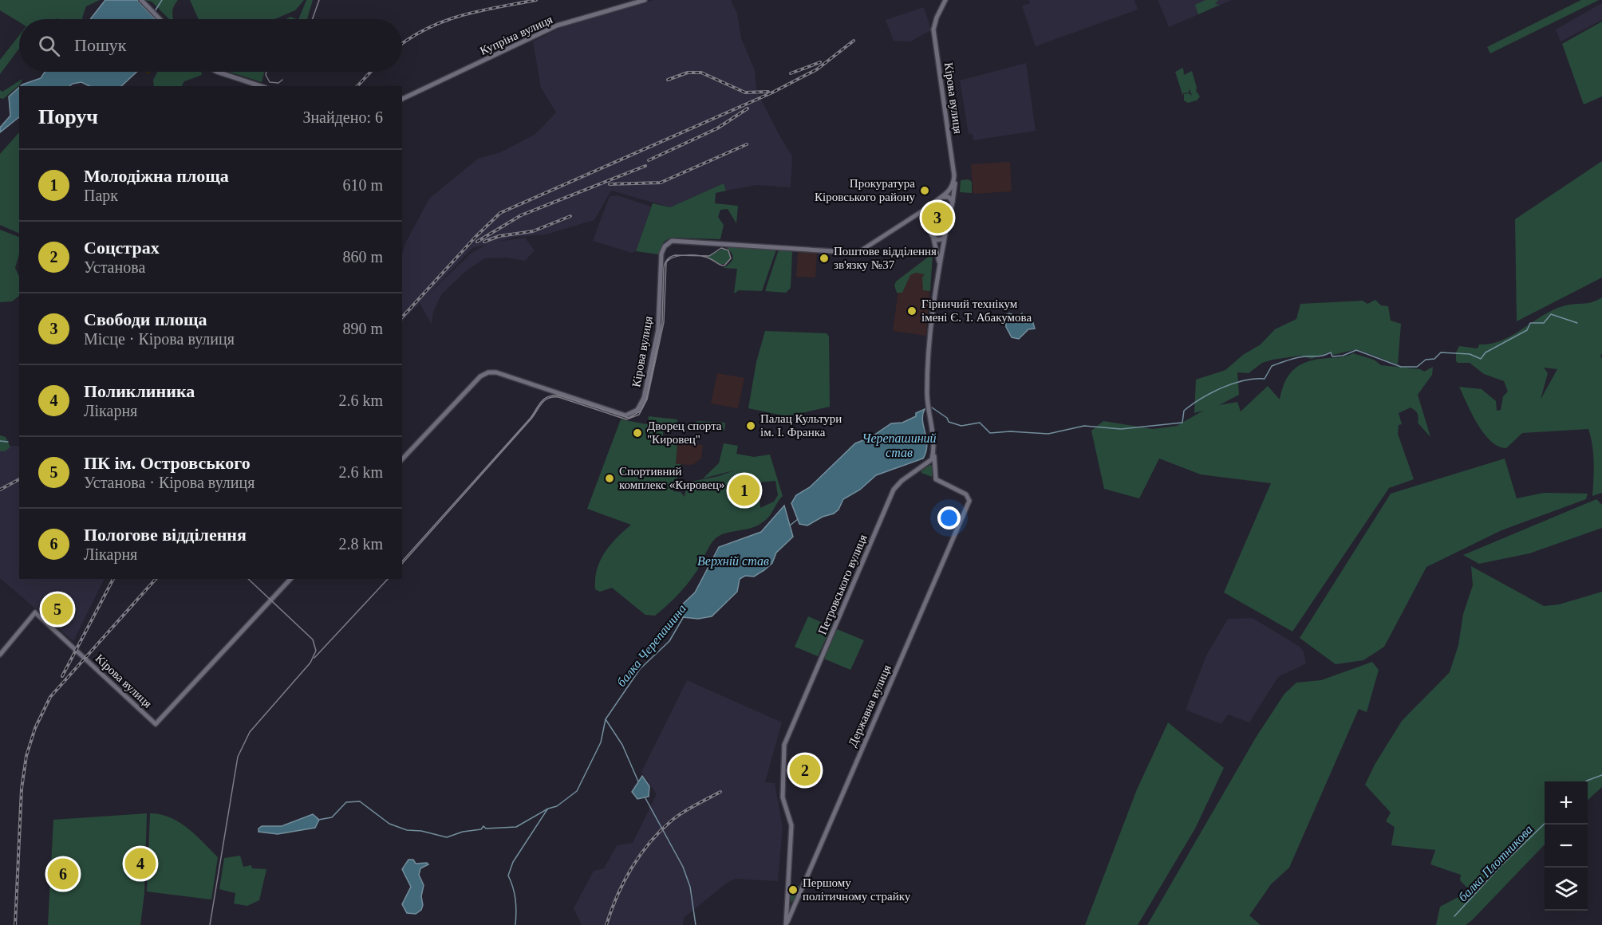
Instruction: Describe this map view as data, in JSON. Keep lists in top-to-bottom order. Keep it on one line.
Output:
{"streets":{"main road":["Купріна вулиця","Кірова вулиця","Петровського вулиця","Державна вулиця"]},"crossings":[["Петровського вулиця","Державна вулиця"]],"water":["Черепашиний став","Верхній став","балка Черепашина","балка Плотникова"],"places":["Прокуратура Кіровського району","Поштове відділення зв'язку №37","Гірничий технікум імені Є. Т. Абакумова","Палац Культури ім. І. Франка","Дворец спорта \"Кировец\"","Cпортивний комплекс «Кировец»","Першому політичному страйку"],"page":{"search":"Пошук","heading":["Поруч","Знайдено: 6"],"list":[{"mark":"1","name":"Молодіжна площа","note":"Парк","value":"610 m"},{"mark":"2","name":"Соцстрах","note":"Установа","value":"860 m"},{"mark":"3","name":"Свободи площа","note":"Місце · Кірова вулиця","value":"890 m"},{"mark":"4","name":"Поликлиника","note":"Лікарня","value":"2.6 km"},{"mark":"5","name":"ПК ім. Островського","note":"Установа · Кірова вулиця","value":"2.6 km"},{"mark":"6","name":"Пологове відділення","note":"Лікарня","value":"2.8 km"}],"pins":["3","1","5","2","4","6"],"map_buttons":["+","−"]}}
